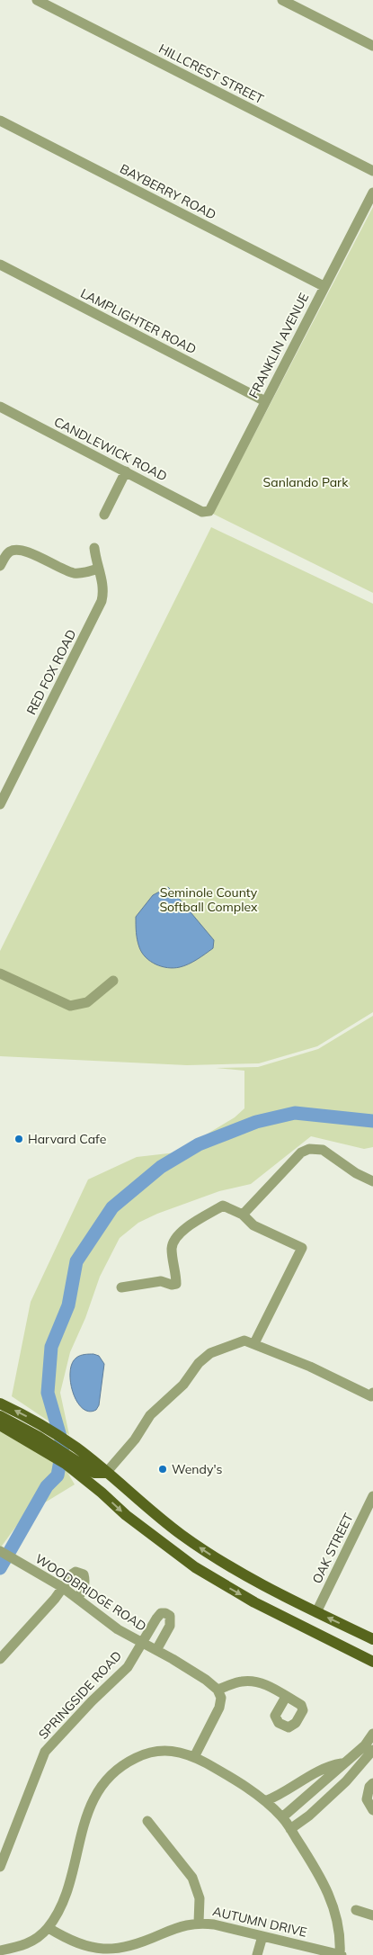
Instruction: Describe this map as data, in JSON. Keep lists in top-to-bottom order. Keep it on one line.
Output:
{"streets":{"street":["HILLCREST STREET","BAYBERRY ROAD","LAMPLIGHTER ROAD","FRANKLIN AVENUE","CANDLEWICK ROAD","RED FOX ROAD","OAK STREET","WOODBRIDGE ROAD","SPRINGSIDE ROAD","AUTUMN DRIVE"]},"crossings":[["BAYBERRY ROAD","FRANKLIN AVENUE"],["LAMPLIGHTER ROAD","FRANKLIN AVENUE"],["FRANKLIN AVENUE","CANDLEWICK ROAD"],["WOODBRIDGE ROAD","SPRINGSIDE ROAD"]],"parks":["Sanlando Park","Seminole County Softball Complex"],"places":["Harvard Cafe","Wendy's"]}
